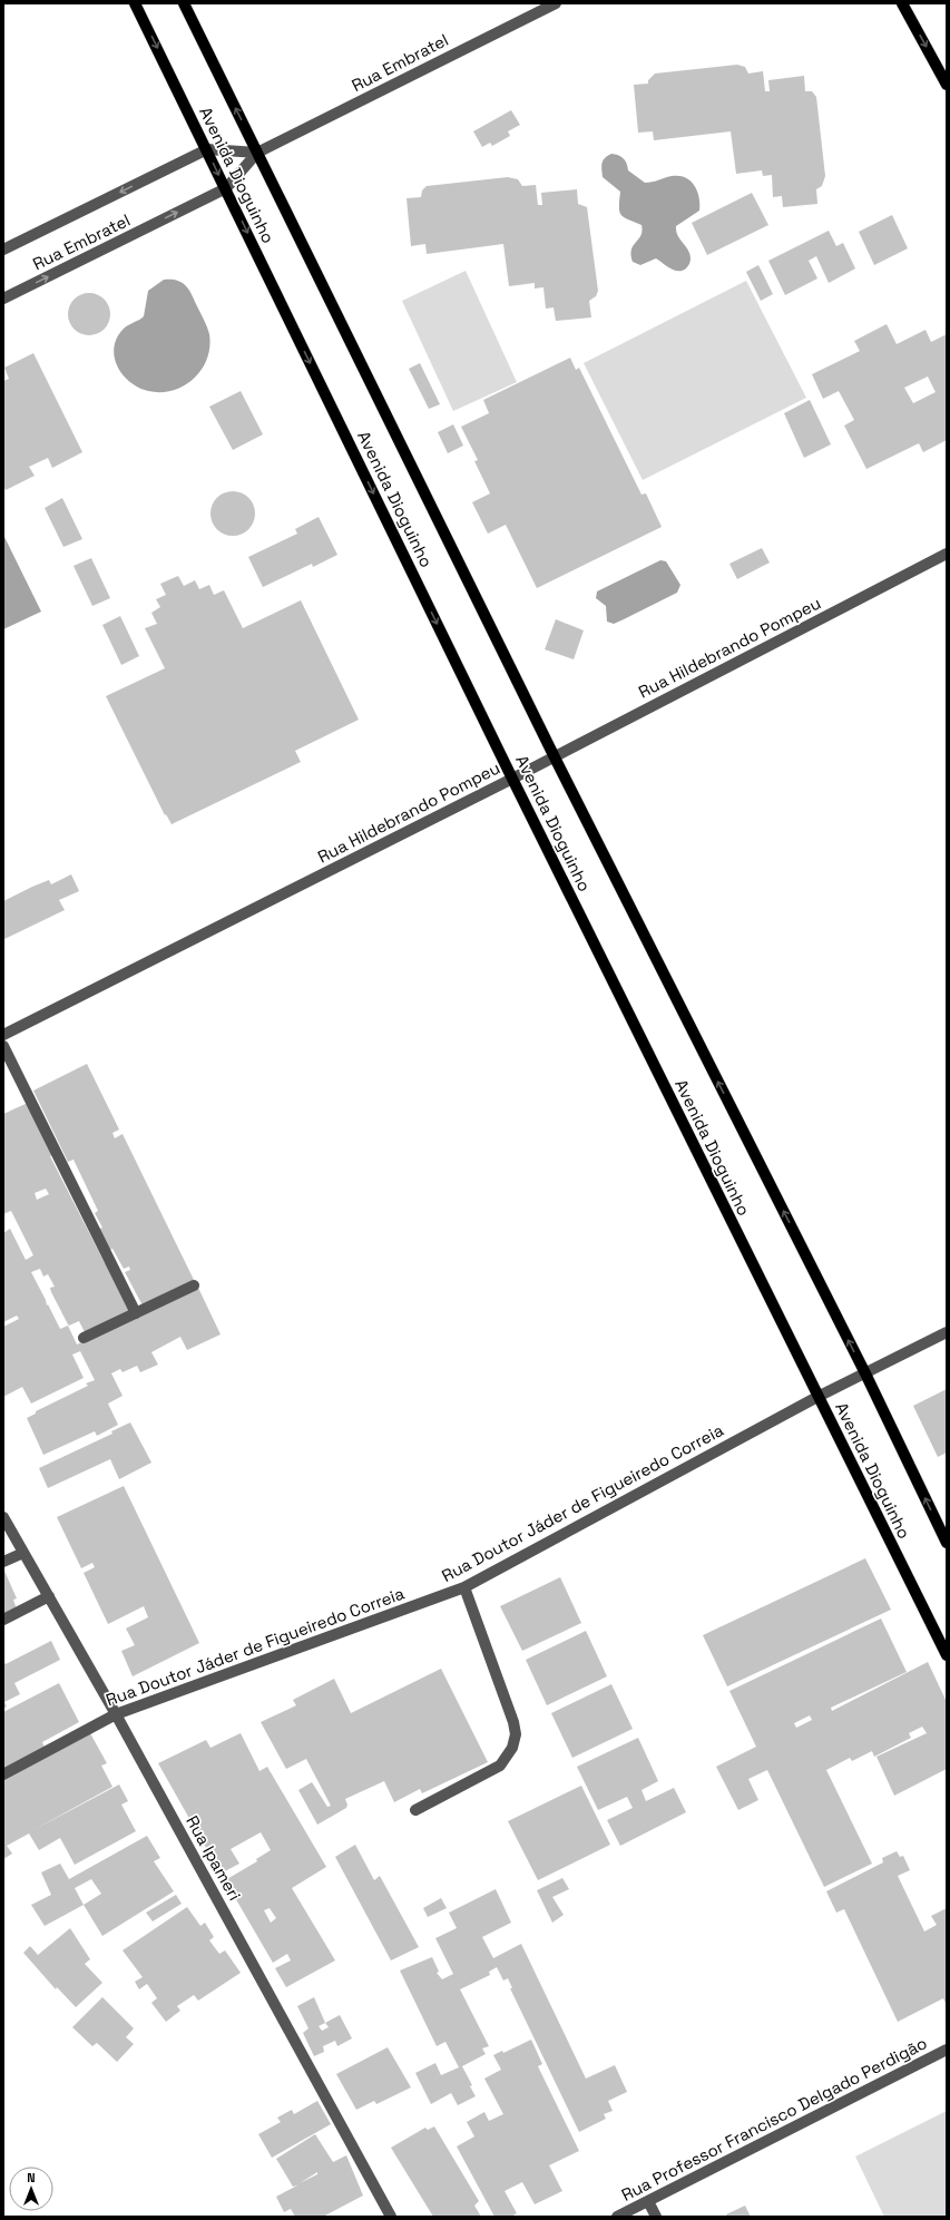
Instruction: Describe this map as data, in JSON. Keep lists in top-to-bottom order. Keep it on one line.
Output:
{"streets":{"main road":["Avenida Dioguinho"],"street":["Rua Embratel","Rua Hildebrando Pompeu","Rua Doutor Jáder de Figueiredo Correia","Rua Ipameri","Rua Professor Francisco Delgado Perdigão"]},"crossings":[["Rua Embratel","Avenida Dioguinho"],["Avenida Dioguinho","Rua Hildebrando Pompeu"],["Avenida Dioguinho","Rua Doutor Jáder de Figueiredo Correia"],["Rua Doutor Jáder de Figueiredo Correia","Rua Ipameri"]],"north":"top"}
